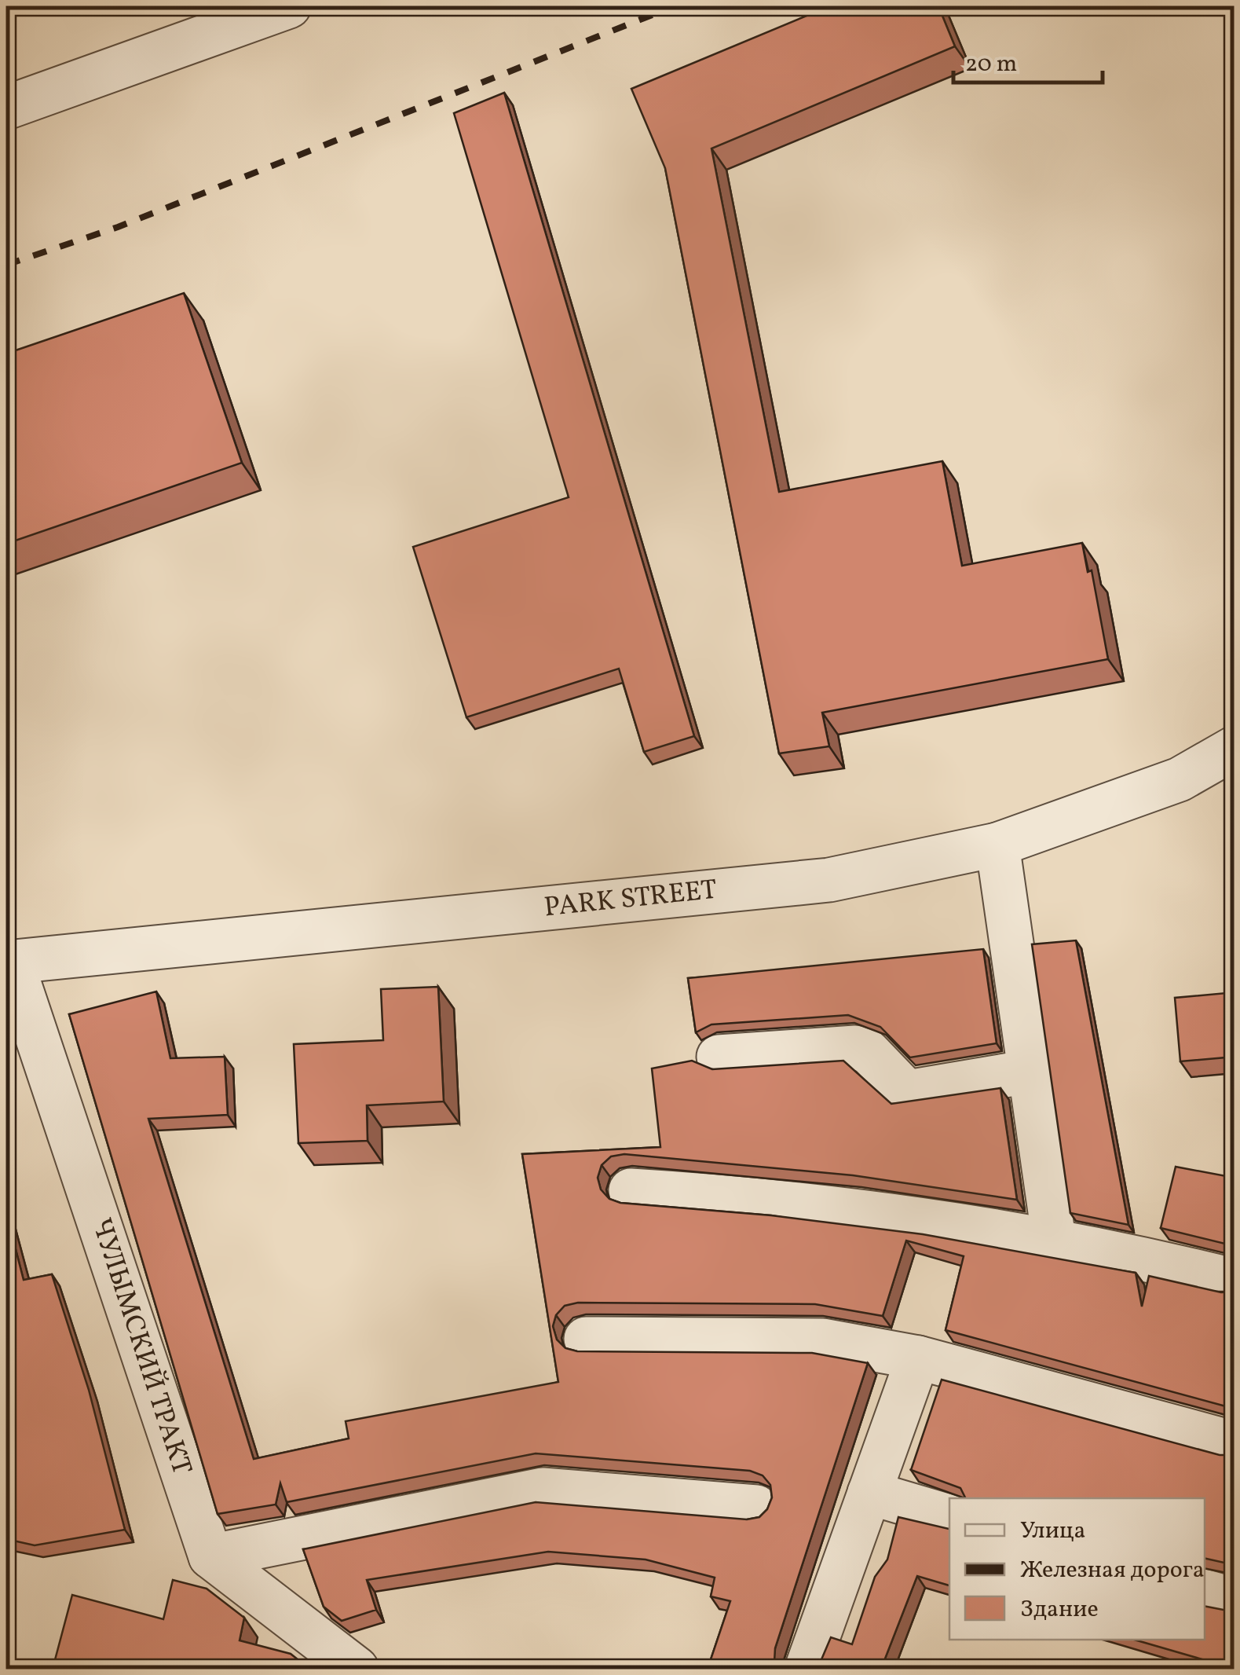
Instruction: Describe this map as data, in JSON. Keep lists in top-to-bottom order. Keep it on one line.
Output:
{"streets":{"street":["PARK STREET","ЧУЛЫМСКИЙ ТРАКТ"]},"crossings":[["PARK STREET","ЧУЛЫМСКИЙ ТРАКТ"]],"legend":["Улица","Железная дорога","Здание"],"scale_bar":"20 m"}
